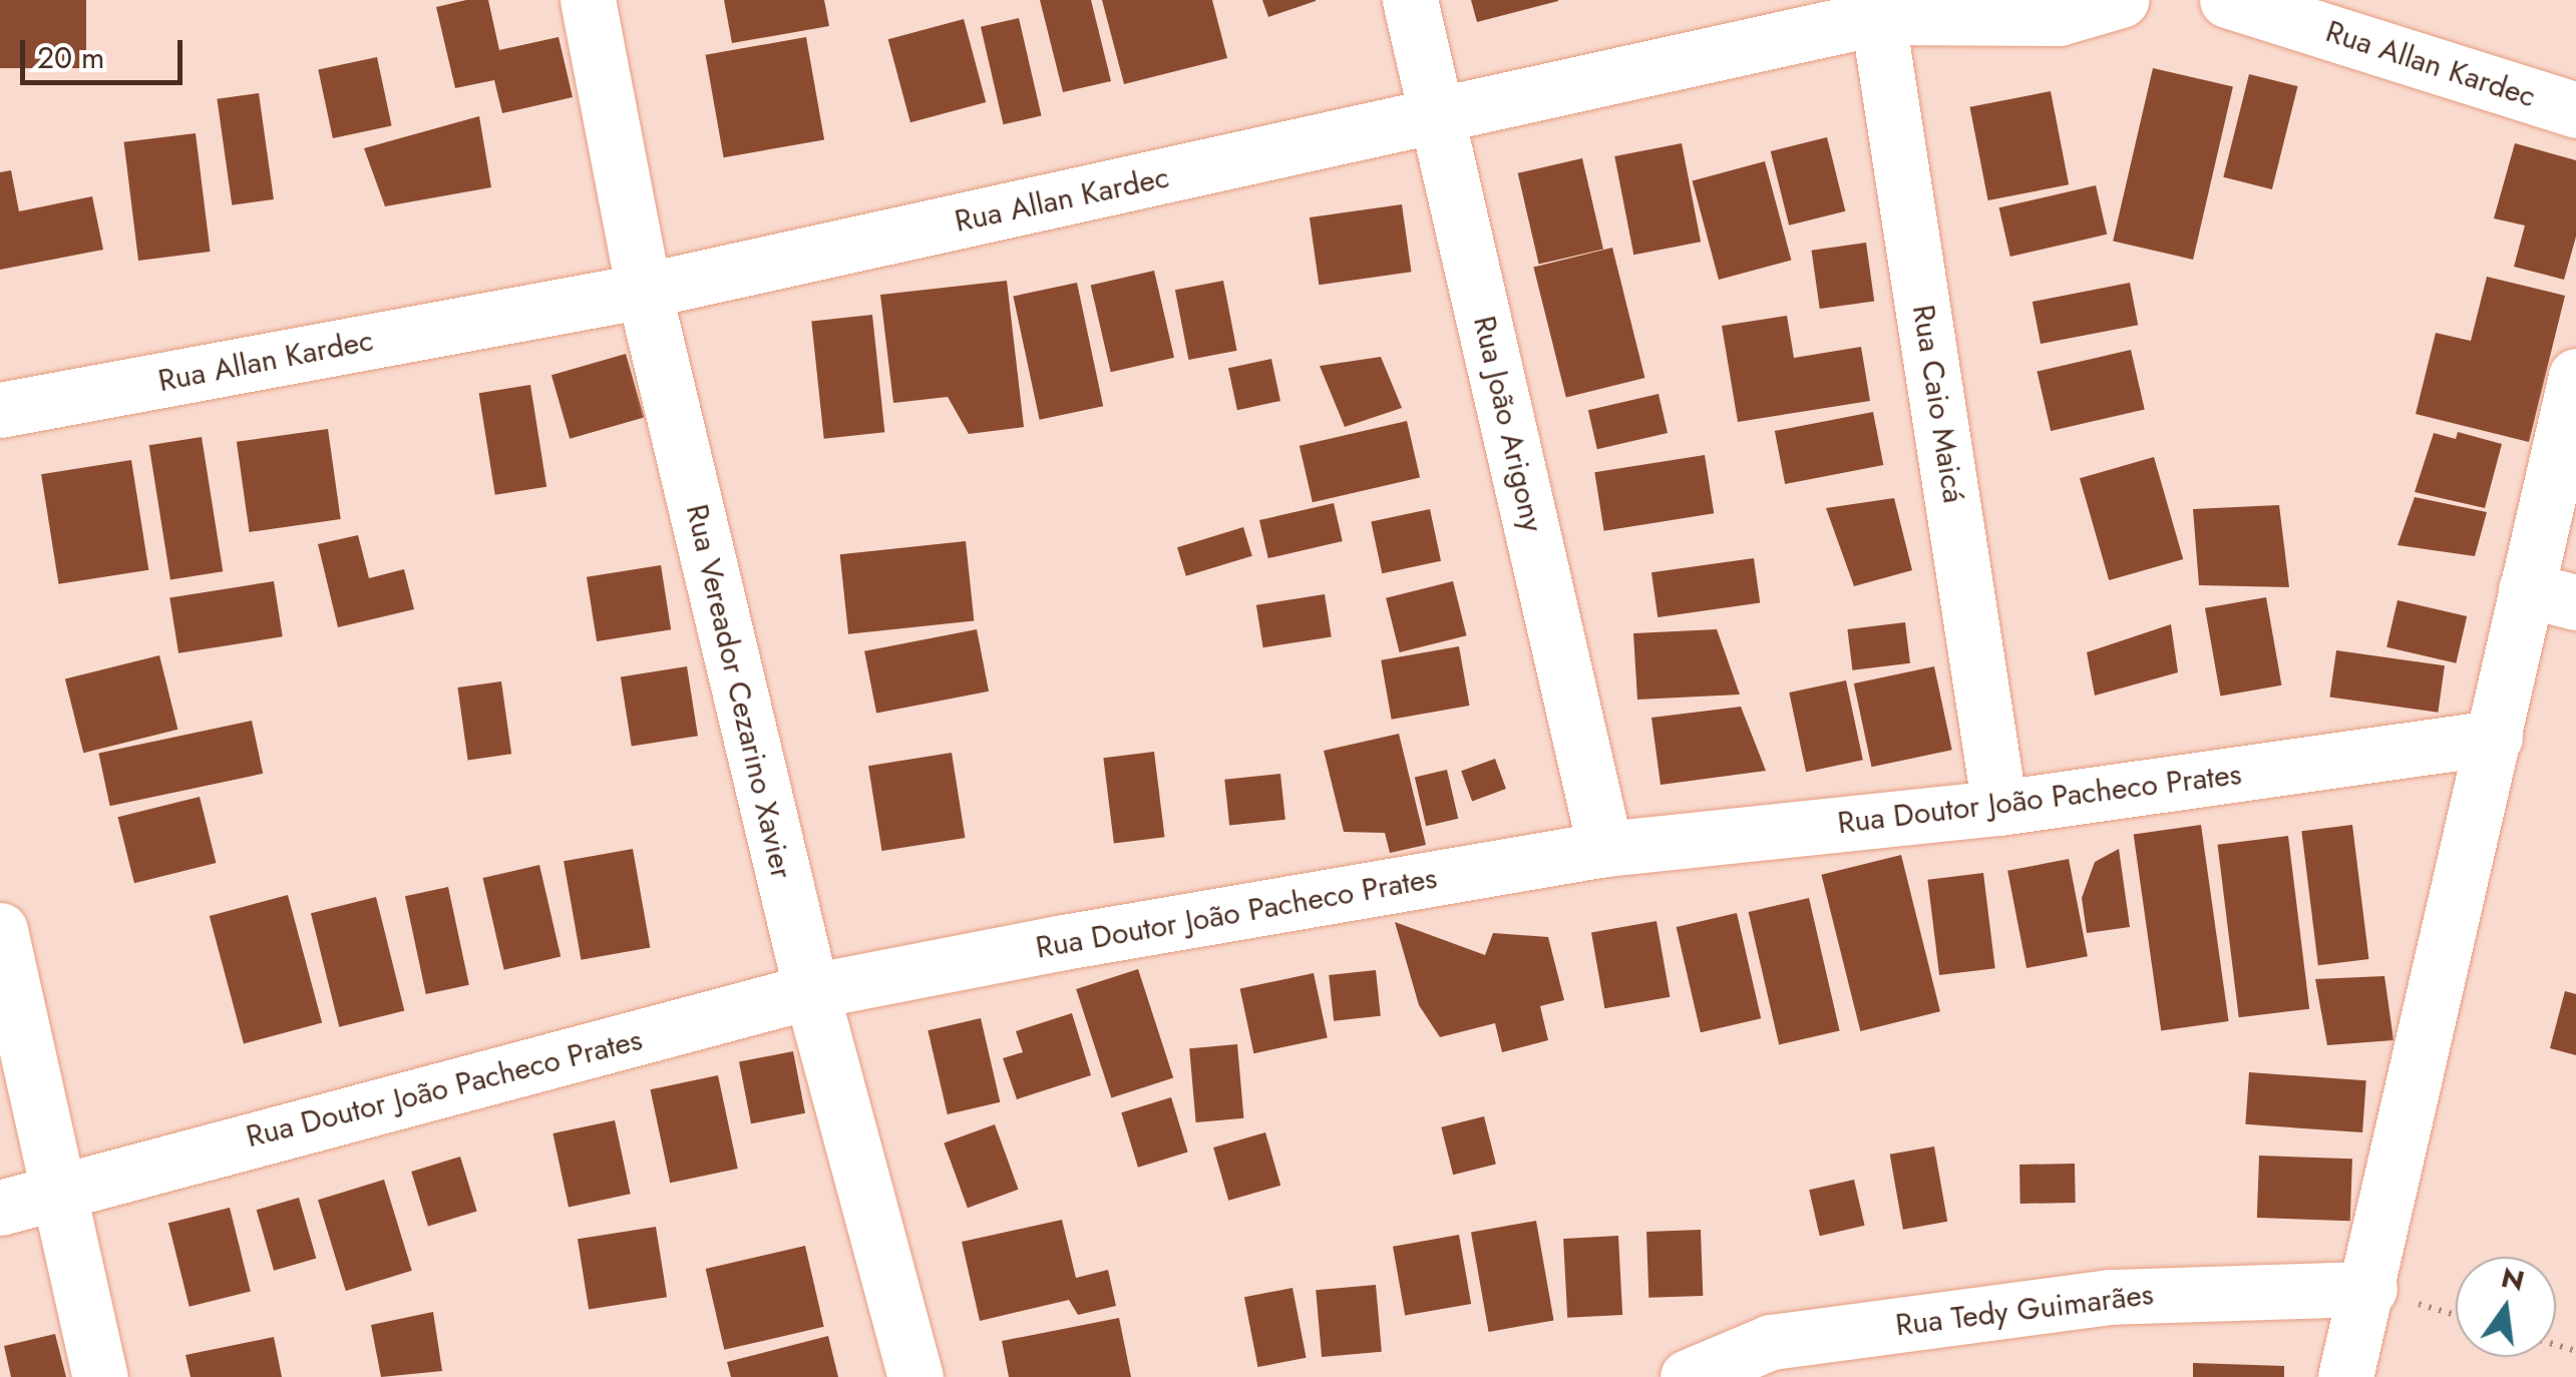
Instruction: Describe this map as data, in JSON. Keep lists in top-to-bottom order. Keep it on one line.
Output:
{"streets":{"street":["Rua Allan Kardec","Rua Caio Maicá","Rua João Arigony","Rua Vereador Cezarino Xavier","Rua Doutor João Pacheco Prates","Rua Tedy Guimarães"]},"crossings":[["Rua Allan Kardec","Rua Caio Maicá"],["Rua Allan Kardec","Rua João Arigony"],["Rua Allan Kardec","Rua Vereador Cezarino Xavier"],["Rua Caio Maicá","Rua Doutor João Pacheco Prates"],["Rua João Arigony","Rua Doutor João Pacheco Prates"],["Rua Vereador Cezarino Xavier","Rua Doutor João Pacheco Prates"]],"scale_bar":"20 m","north":"top"}
